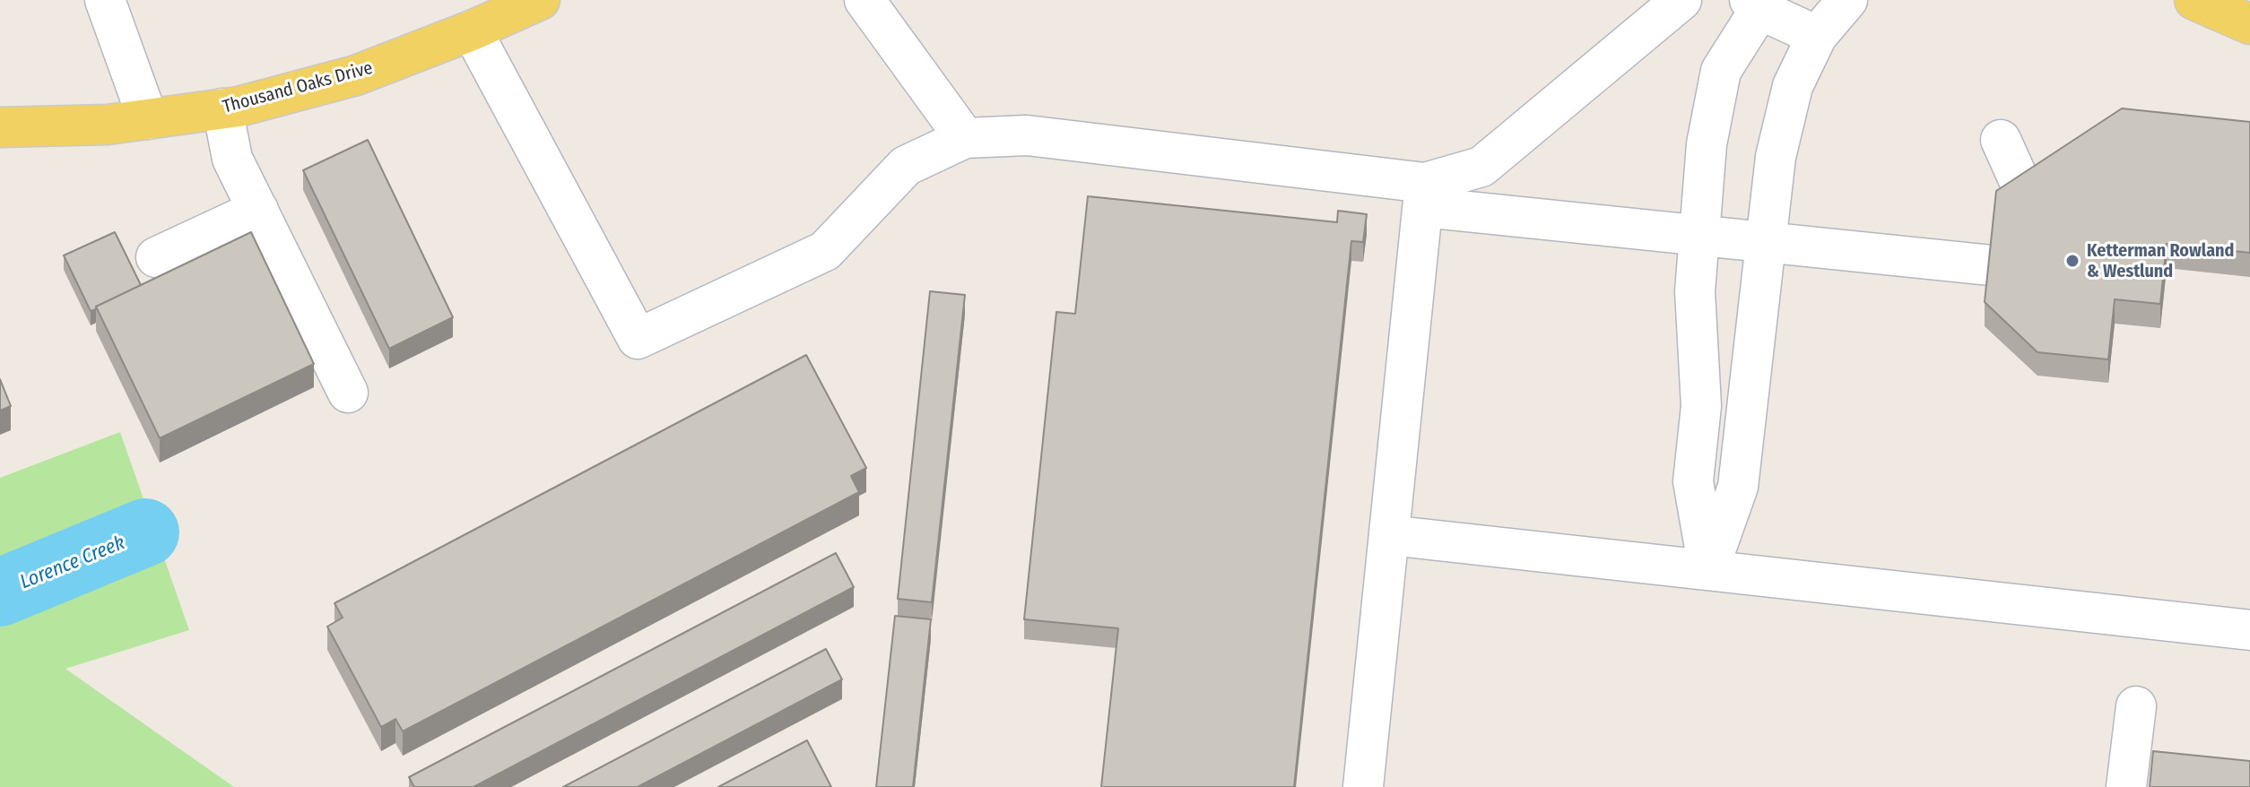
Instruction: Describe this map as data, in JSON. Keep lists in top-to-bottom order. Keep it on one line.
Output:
{"streets":{"main road":["Thousand Oaks Drive"]},"water":["Lorence Creek"],"places":["Ketterman Rowland & Westlund"]}
